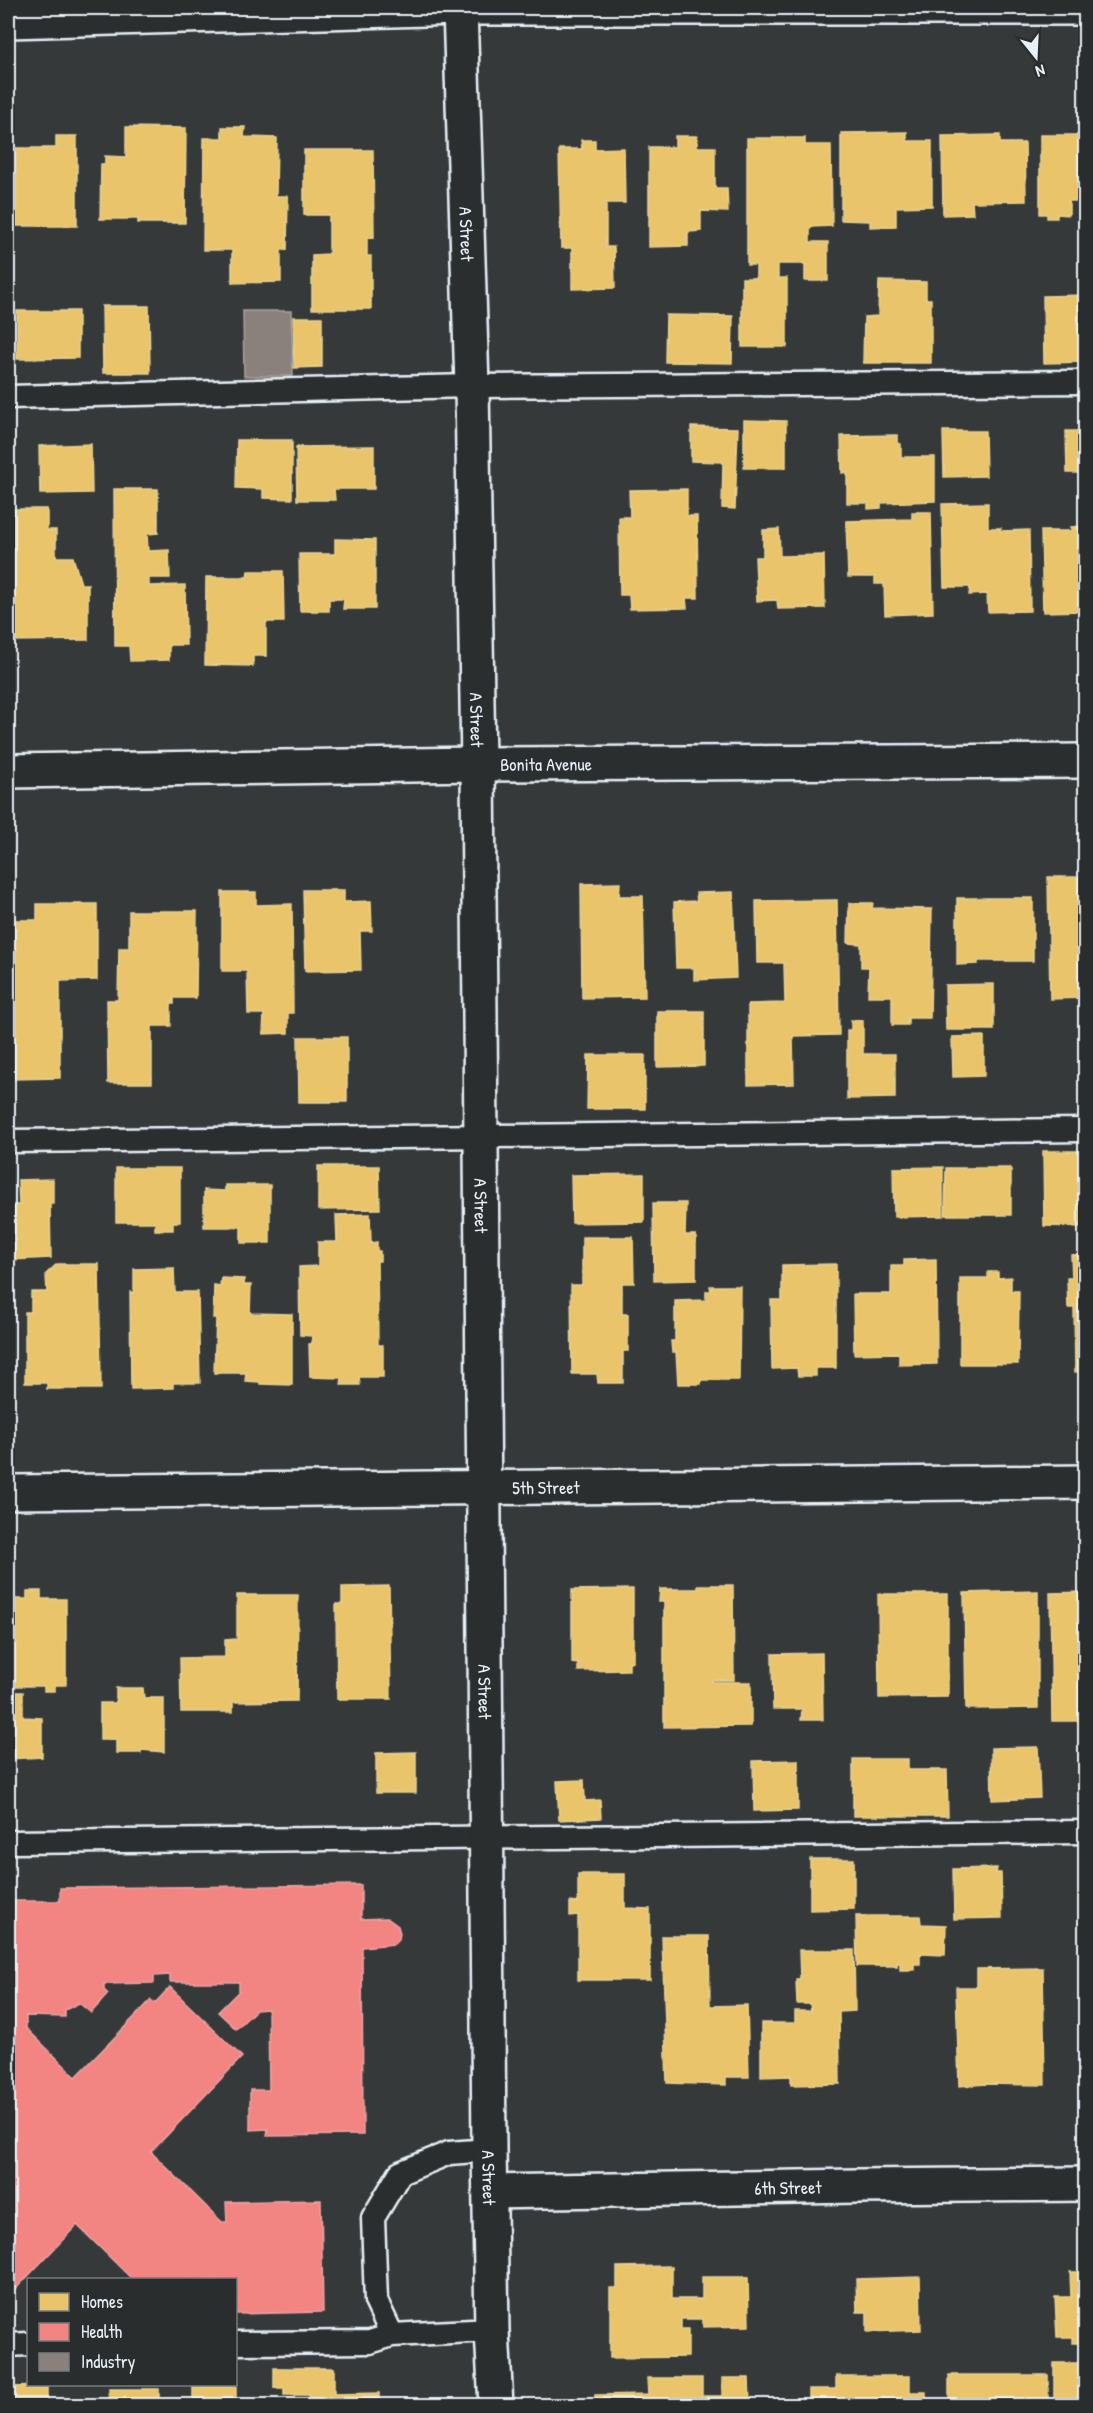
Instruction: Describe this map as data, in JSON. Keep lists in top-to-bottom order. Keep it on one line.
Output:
{"streets":{"street":["A Street","Bonita Avenue","5th Street","6th Street"]},"crossings":[["A Street","Bonita Avenue"],["A Street","5th Street"],["A Street","6th Street"]],"legend":["Homes","Health","Industry"],"north":"bottom"}
